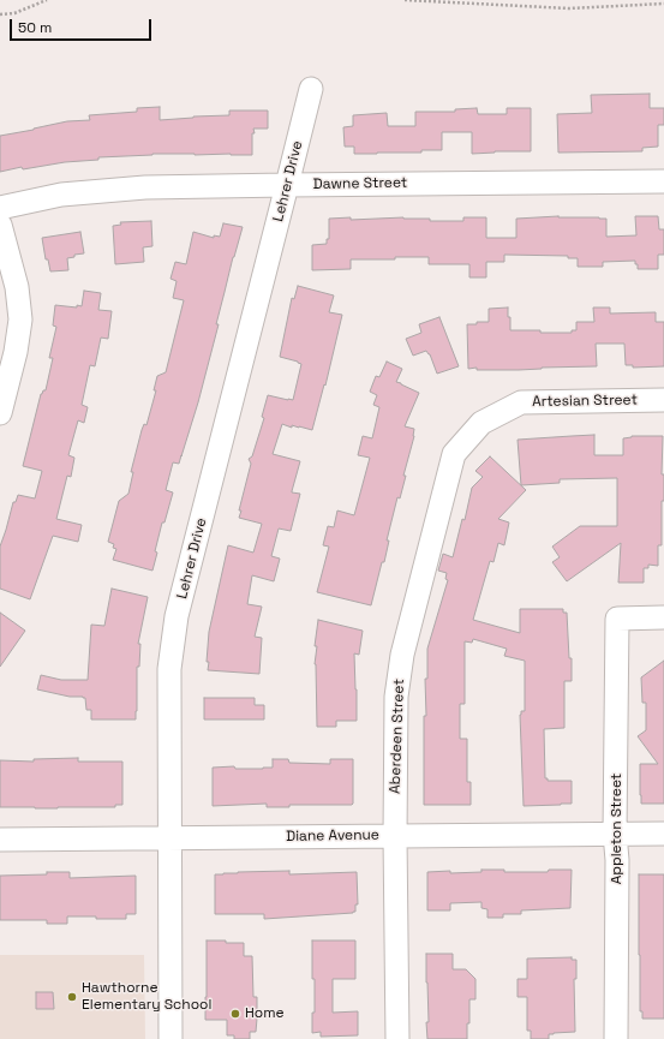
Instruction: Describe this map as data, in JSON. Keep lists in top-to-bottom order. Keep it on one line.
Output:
{"streets":{"street":["Lehrer Drive","Dawne Street","Artesian Street","Aberdeen Street","Appleton Street","Diane Avenue"]},"crossings":[["Lehrer Drive","Dawne Street"],["Lehrer Drive","Diane Avenue"],["Artesian Street","Aberdeen Street"],["Aberdeen Street","Diane Avenue"],["Appleton Street","Diane Avenue"]],"places":["Hawthorne Elementary School","Home"],"scale_bar":"50 m"}
